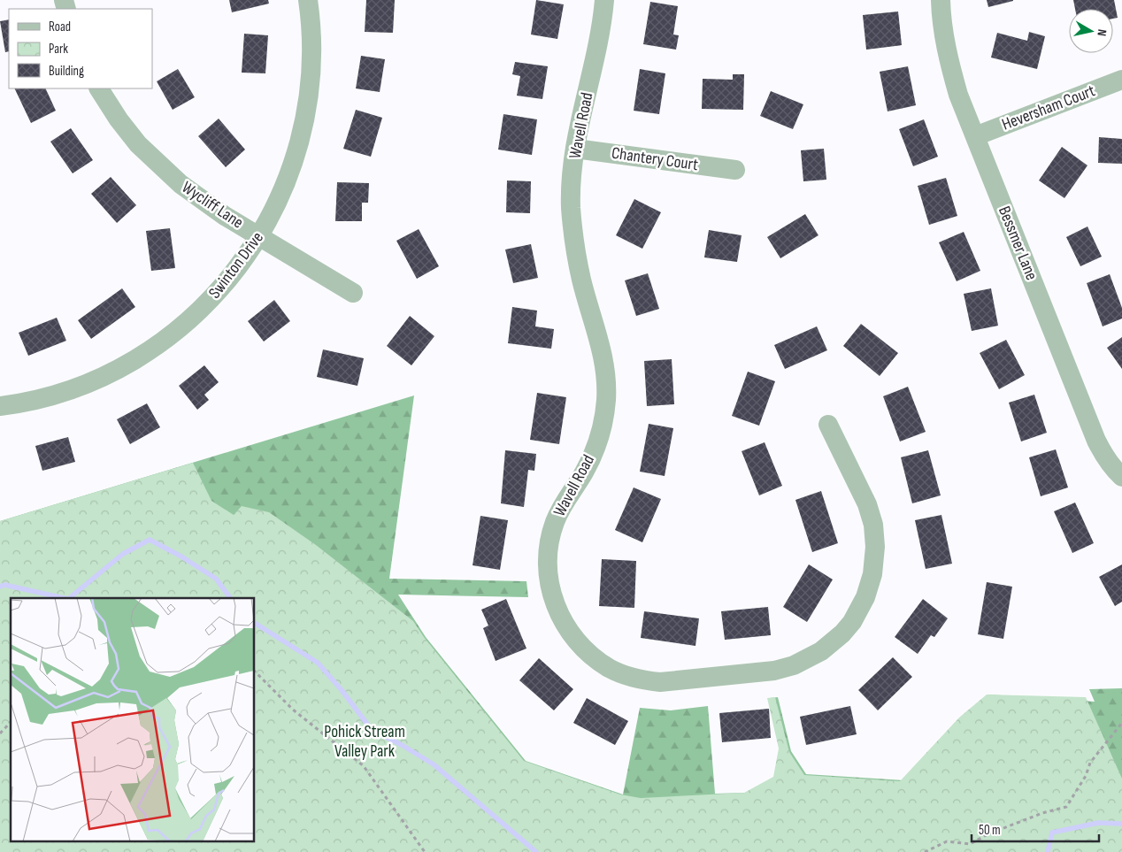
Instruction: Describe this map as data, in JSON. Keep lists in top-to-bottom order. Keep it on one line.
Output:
{"streets":{"street":["Heversham Court","Wavell Road","Chantery Court","Wycliff Lane","Bessmer Lane","Swinton Drive"]},"crossings":[["Heversham Court","Bessmer Lane"],["Wavell Road","Chantery Court"],["Wycliff Lane","Swinton Drive"]],"parks":["Pohick Stream Valley Park"],"legend":["Road","Park","Building"],"scale_bar":"50 m","north":"right"}
